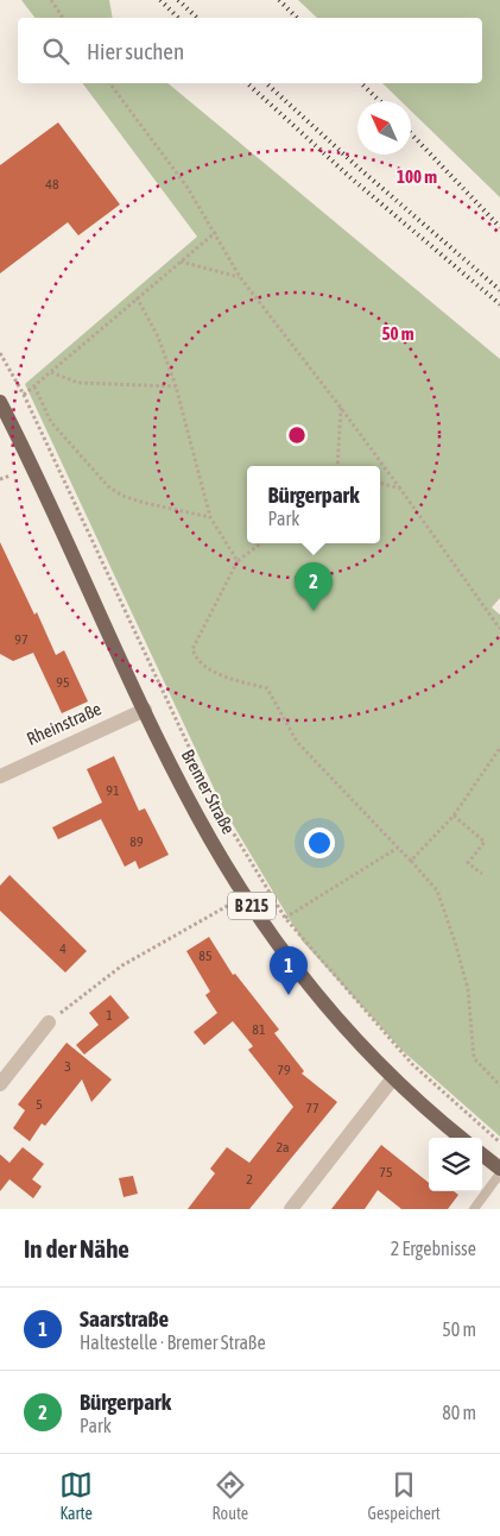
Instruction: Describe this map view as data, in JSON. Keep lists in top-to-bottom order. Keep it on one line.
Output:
{"streets":{"main road":["Bremer Straße","B 215"],"street":["Rheinstraße"]},"crossings":[["Rheinstraße","Bremer Straße"]],"house_numbers":["48","97","95","91","89","4","85","1","81","3","79","5","77","2a","75","2"],"north":"top left","page":{"search":"Hier suchen","popup":["Bürgerpark","Park"],"pins":["2","1"],"heading":["In der Nähe","2 Ergebnisse"],"list":[{"mark":"1","name":"Saarstraße","note":"Haltestelle · Bremer Straße","value":"50 m"},{"mark":"2","name":"Bürgerpark","note":"Park","value":"80 m"}],"nav":["Karte","Route","Gespeichert"]},"rings":["100 m","50 m"]}
